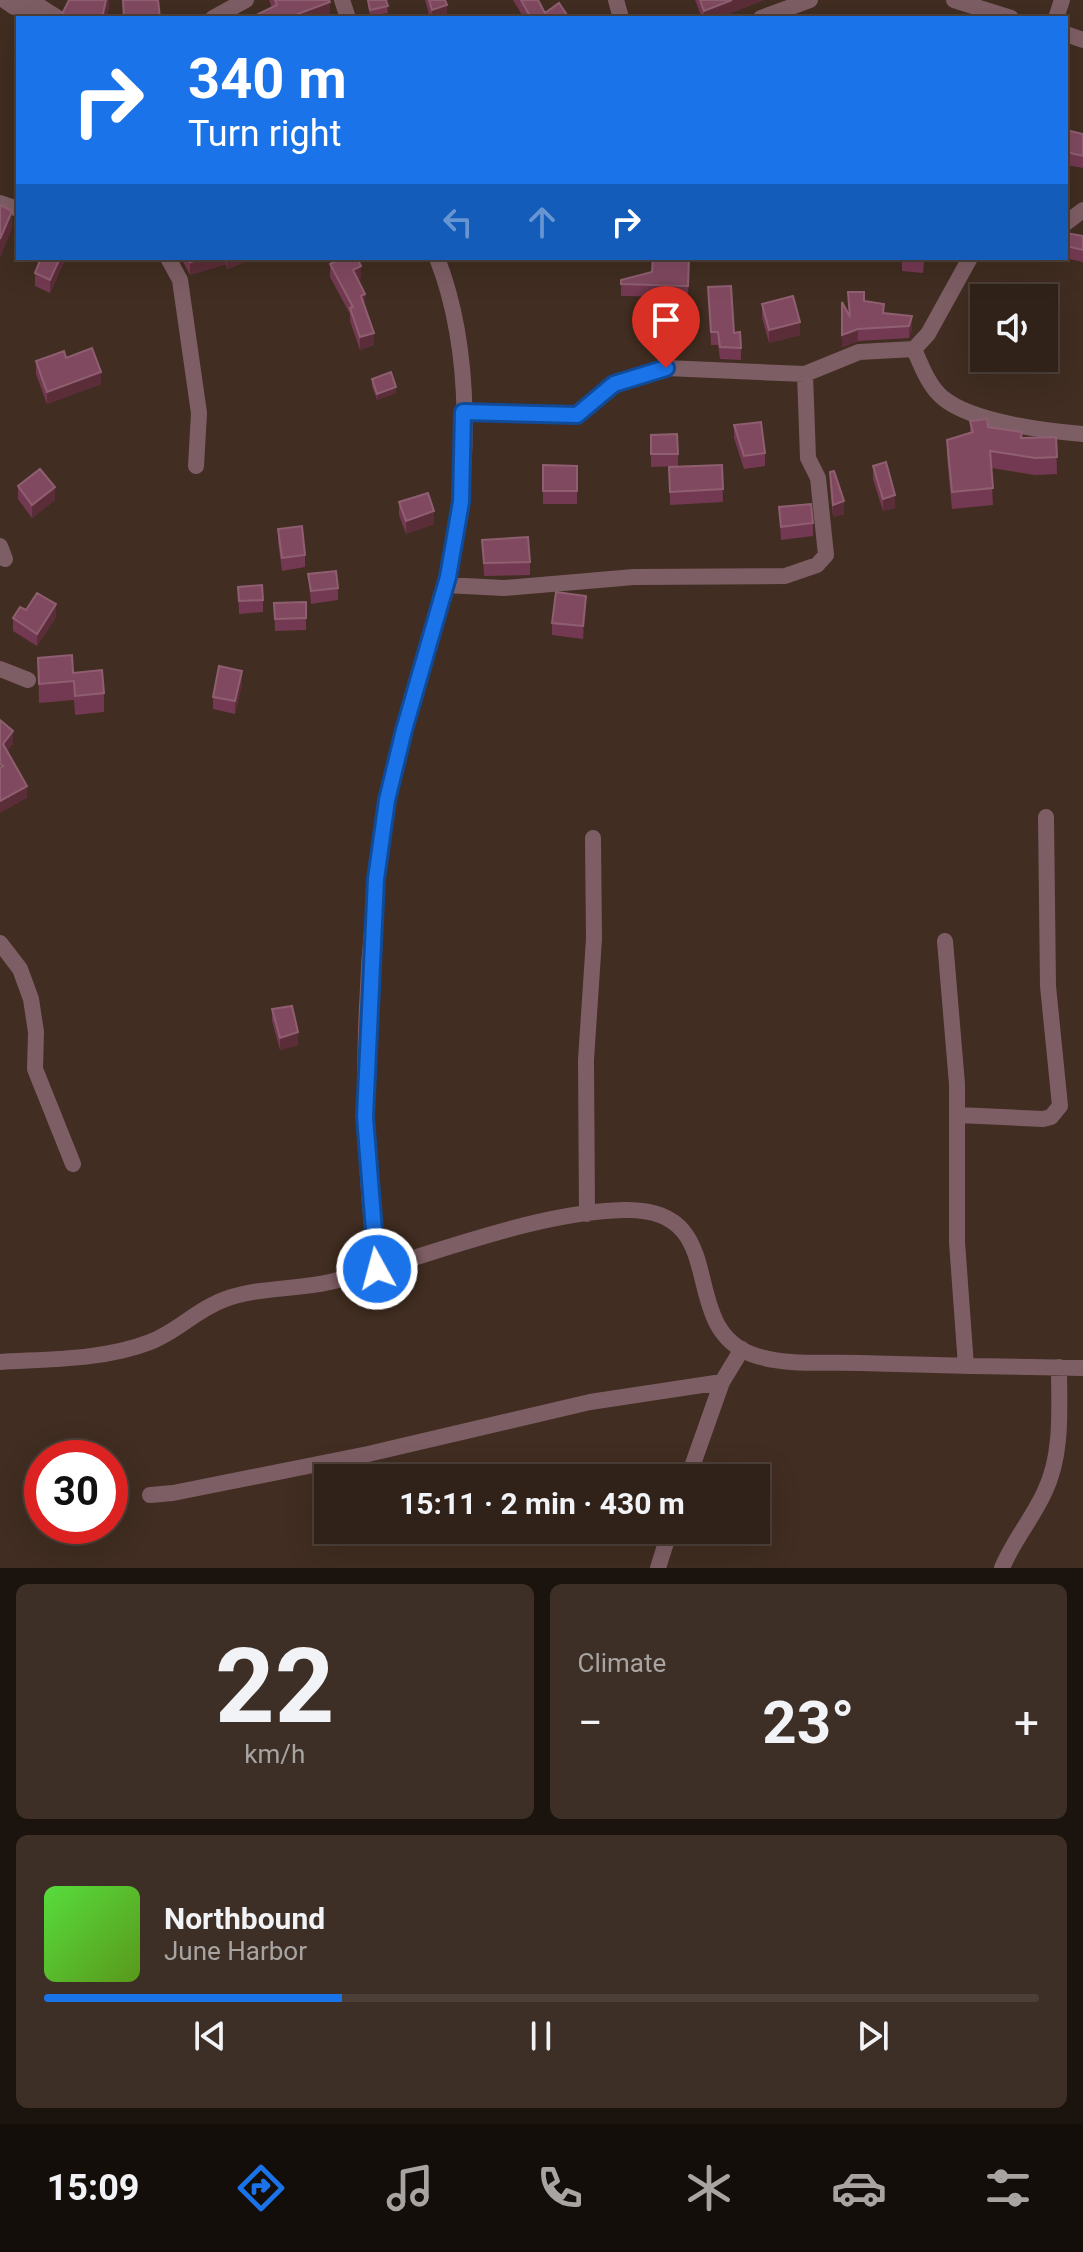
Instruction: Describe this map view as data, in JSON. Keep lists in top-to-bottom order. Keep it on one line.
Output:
{"page":{"turn":["340 m","Turn right"],"limit":"30","trip":"15:11 · 2 min · 430 m","tile":[["22","km/h"],"Climate"],"heat":["−","23°","+"],"song":["Northbound","June Harbor"],"tabs":"15:09"}}
